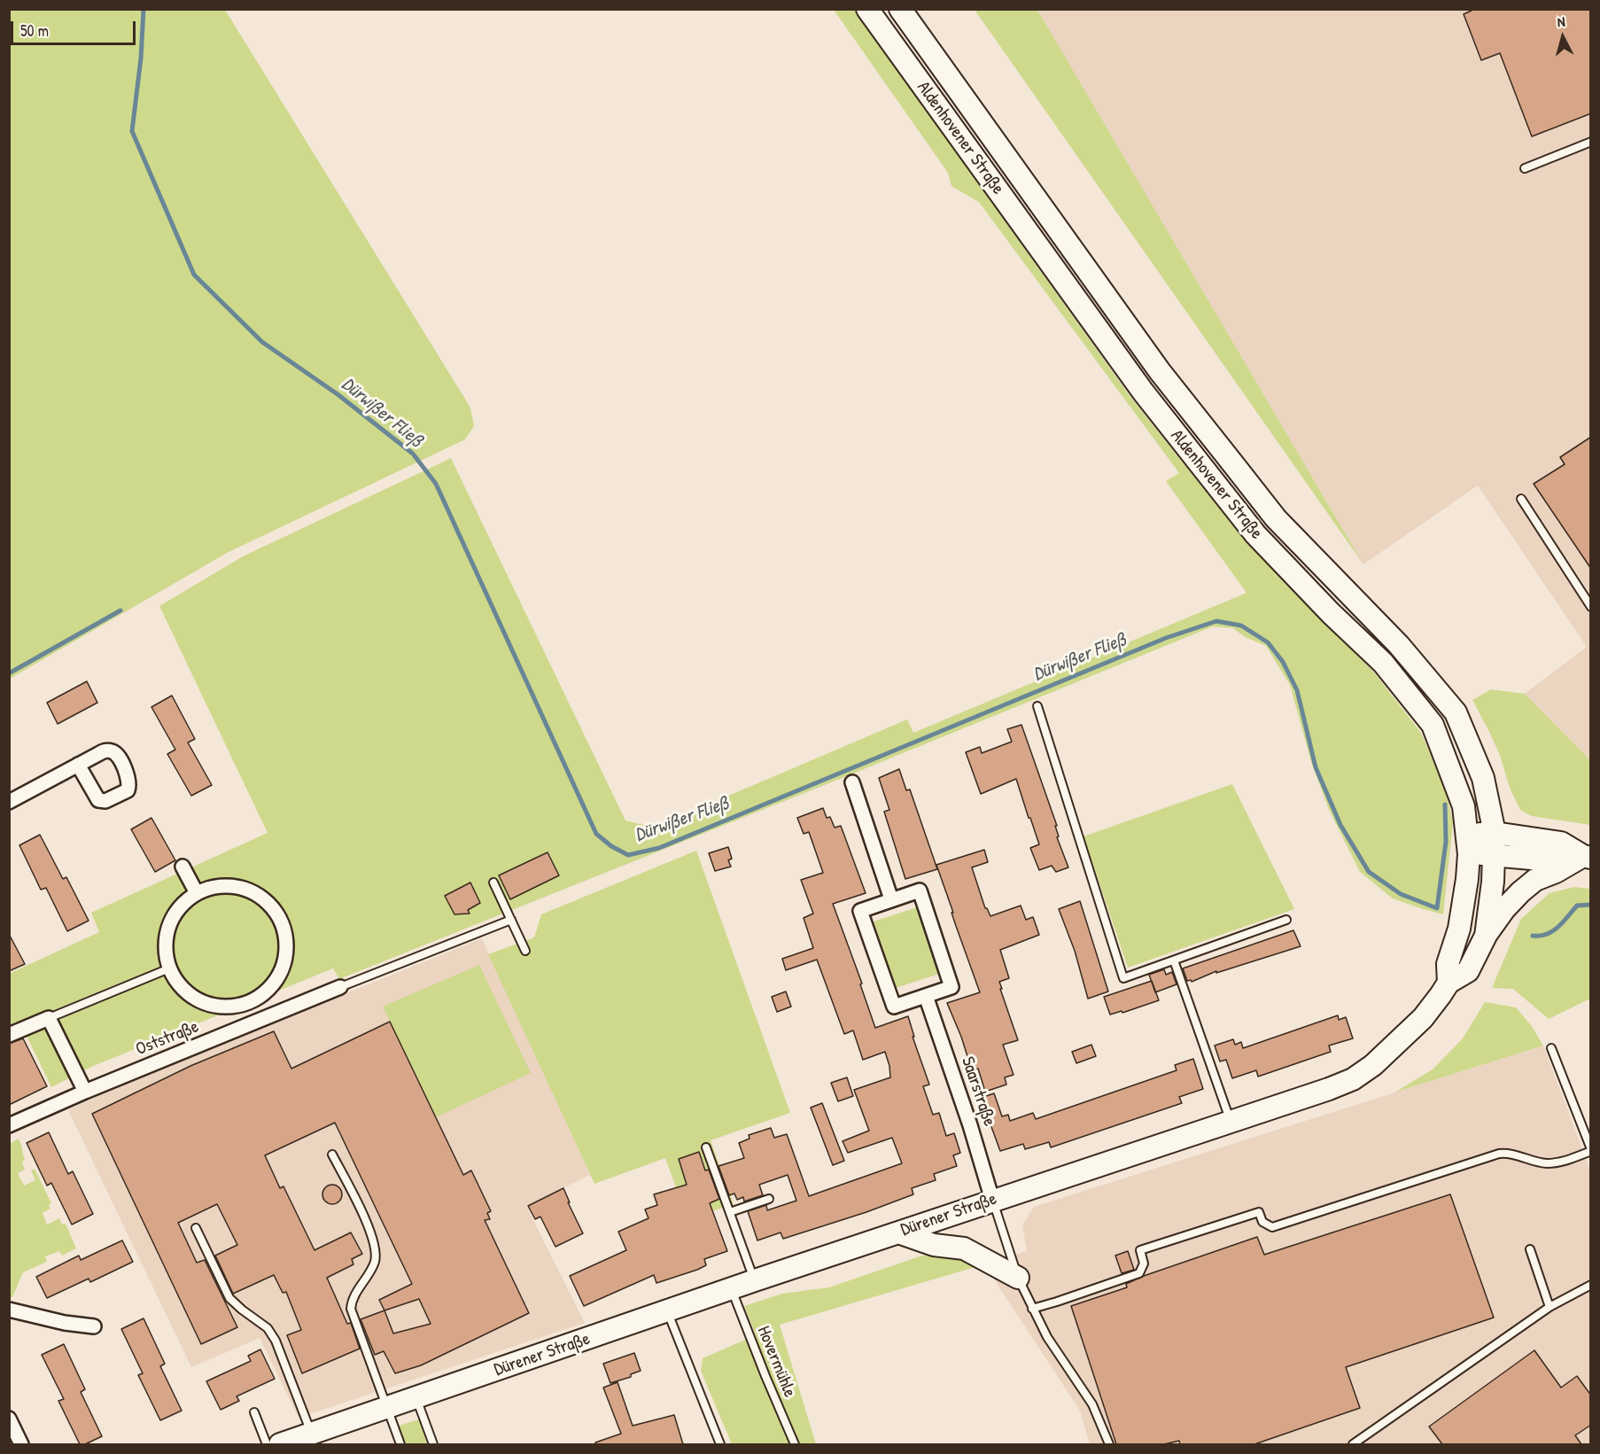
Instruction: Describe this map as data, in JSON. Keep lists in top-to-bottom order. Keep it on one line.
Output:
{"streets":{"main road":["Aldenhovener Straße","Dürener Straße"],"street":["Oststraße","Saarstraße"],"lane":["Hovermühle"]},"crossings":[["Aldenhovener Straße","Dürener Straße"],["Saarstraße","Dürener Straße"],["Dürener Straße","Hovermühle"]],"water":["Dürwißer Fließ"],"scale_bar":"50 m","north":"top"}
